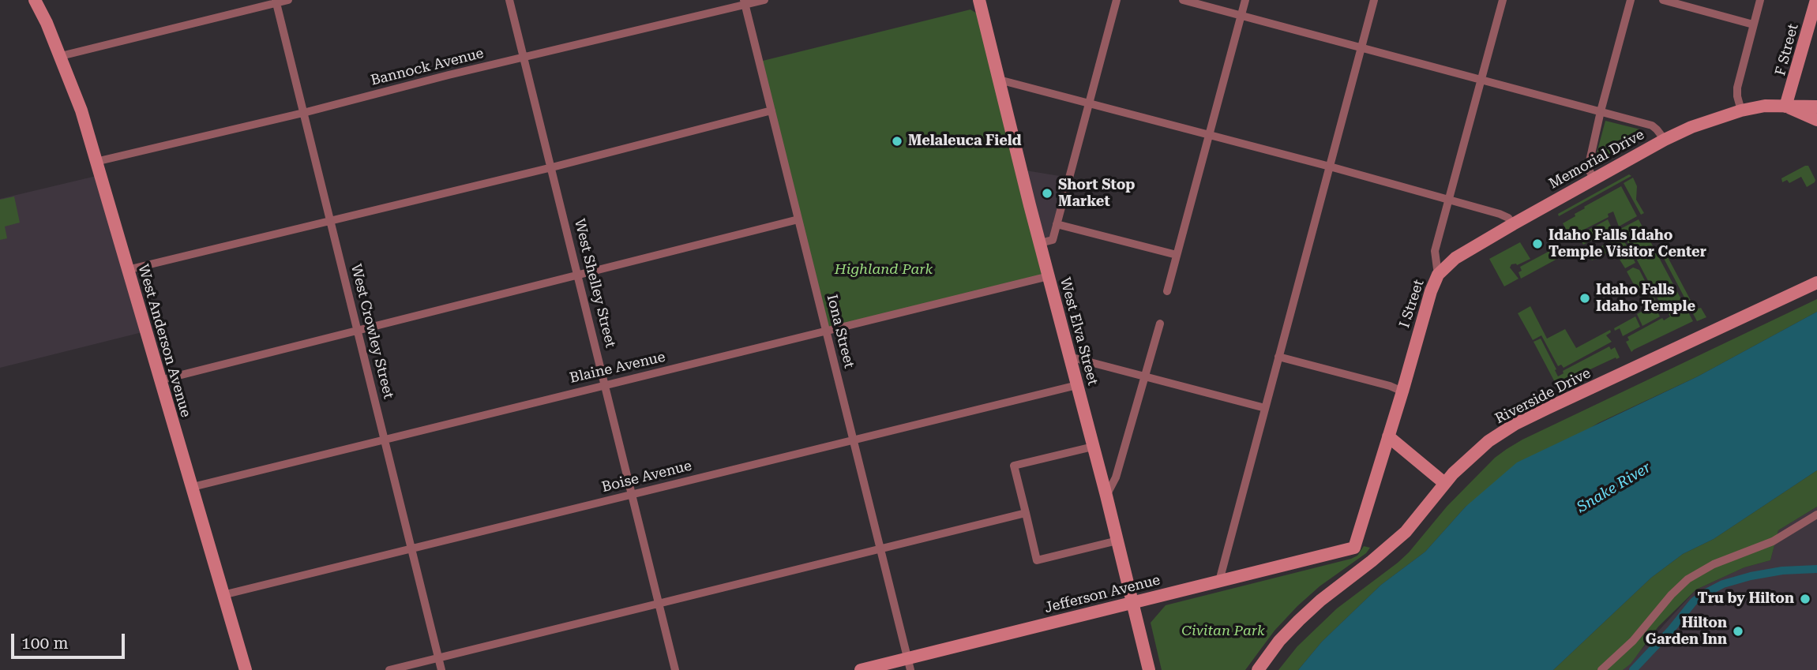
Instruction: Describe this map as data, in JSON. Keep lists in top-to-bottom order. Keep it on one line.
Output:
{"streets":{"street":["F Street","Bannock Avenue","Memorial Drive","West Shelley Street","I Street","West Crowley Street","Iona Street","West Elva Street","West Anderson Avenue","Blaine Avenue","Riverside Drive","Boise Avenue","Jefferson Avenue"]},"crossings":[["F Street","Memorial Drive"],["Bannock Avenue","West Shelley Street"],["Bannock Avenue","West Crowley Street"],["Bannock Avenue","Iona Street"],["Bannock Avenue","West Anderson Avenue"],["Memorial Drive","I Street"],["West Shelley Street","Blaine Avenue"],["West Shelley Street","Boise Avenue"],["I Street","Jefferson Avenue"],["West Crowley Street","Blaine Avenue"],["West Crowley Street","Boise Avenue"],["Iona Street","Blaine Avenue"],["Iona Street","Boise Avenue"],["Iona Street","Jefferson Avenue"],["West Elva Street","Blaine Avenue"],["West Elva Street","Boise Avenue"],["West Elva Street","Jefferson Avenue"],["West Anderson Avenue","Blaine Avenue"],["West Anderson Avenue","Boise Avenue"]],"water":["Snake River"],"parks":["Highland Park","Civitan Park"],"places":["Melaleuca Field","Short Stop Market","Idaho Falls Idaho Temple Visitor Center","Idaho Falls Idaho Temple","Tru by Hilton","Hilton Garden Inn"],"scale_bar":"100 m"}
